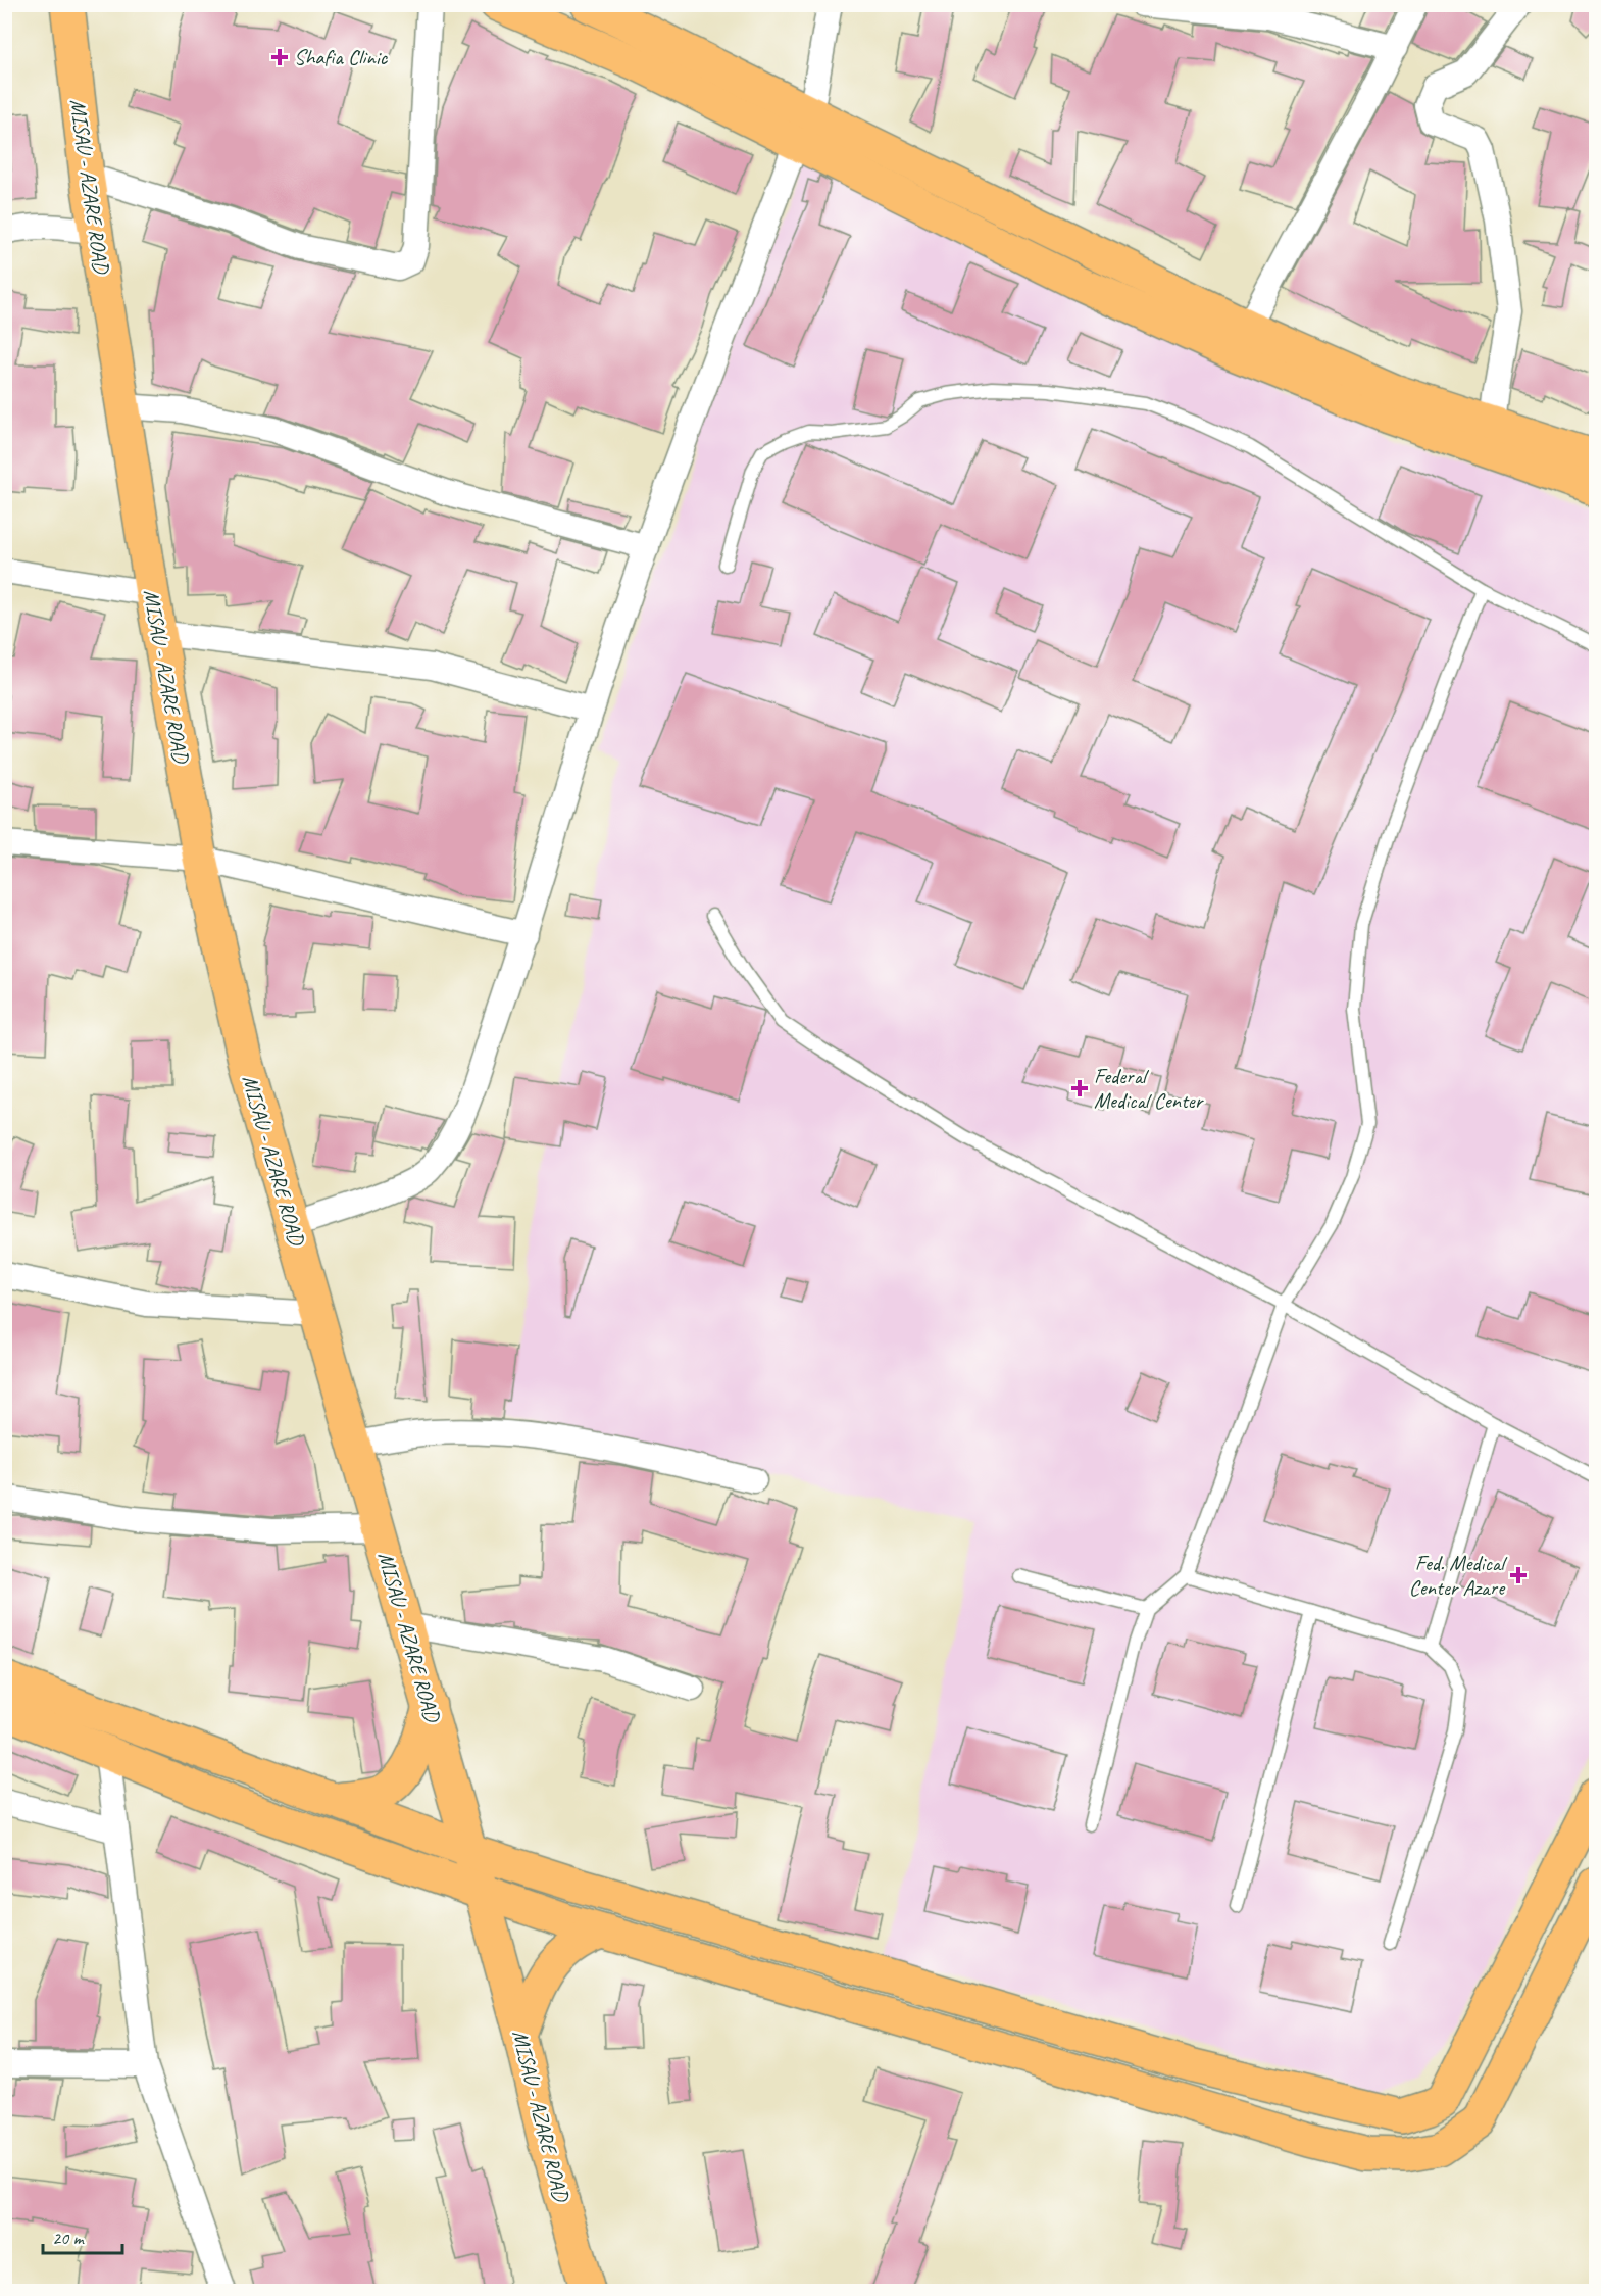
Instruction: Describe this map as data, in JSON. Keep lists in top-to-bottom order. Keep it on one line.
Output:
{"streets":{"main road":["MISAU - AZARE ROAD"]},"places":{"health":["Shafia Clinic","Federal Medical Center","Fed. Medical Center Azare"]},"scale_bar":"20 m"}
